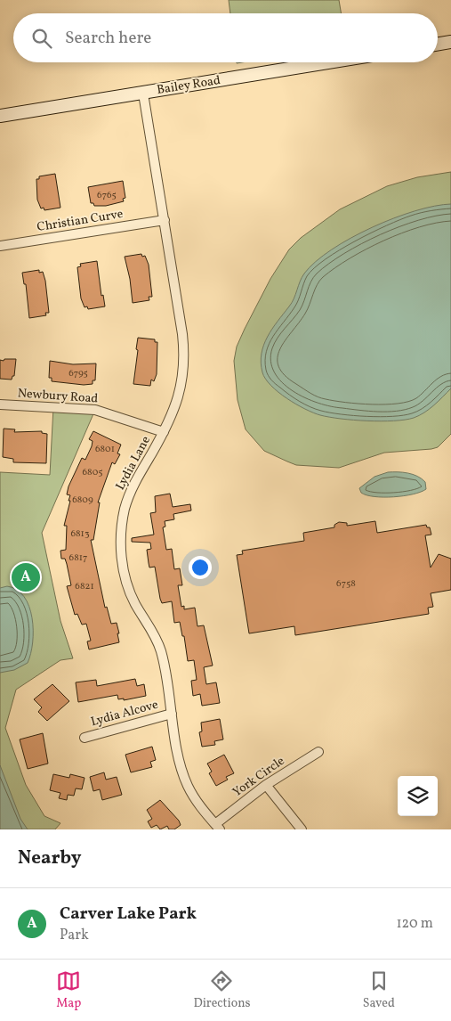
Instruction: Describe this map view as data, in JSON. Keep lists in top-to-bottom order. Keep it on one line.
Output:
{"streets":{"main road":["Bailey Road"],"street":["Christian Curve","Newbury Road","Lydia Lane","Lydia Alcove","York Circle"]},"crossings":[["Bailey Road","Lydia Lane"],["Christian Curve","Lydia Lane"],["Newbury Road","Lydia Lane"],["Lydia Lane","Lydia Alcove"],["Lydia Lane","York Circle"]],"house_numbers":["6765","6795","6801","6805","6809","6813","6817","6758","6821"],"page":{"search":"Search here","pins":"A","heading":"Nearby","list":[{"mark":"A","name":"Carver Lake Park","note":"Park","value":"120 m"}],"nav":["Map","Directions","Saved"]}}
